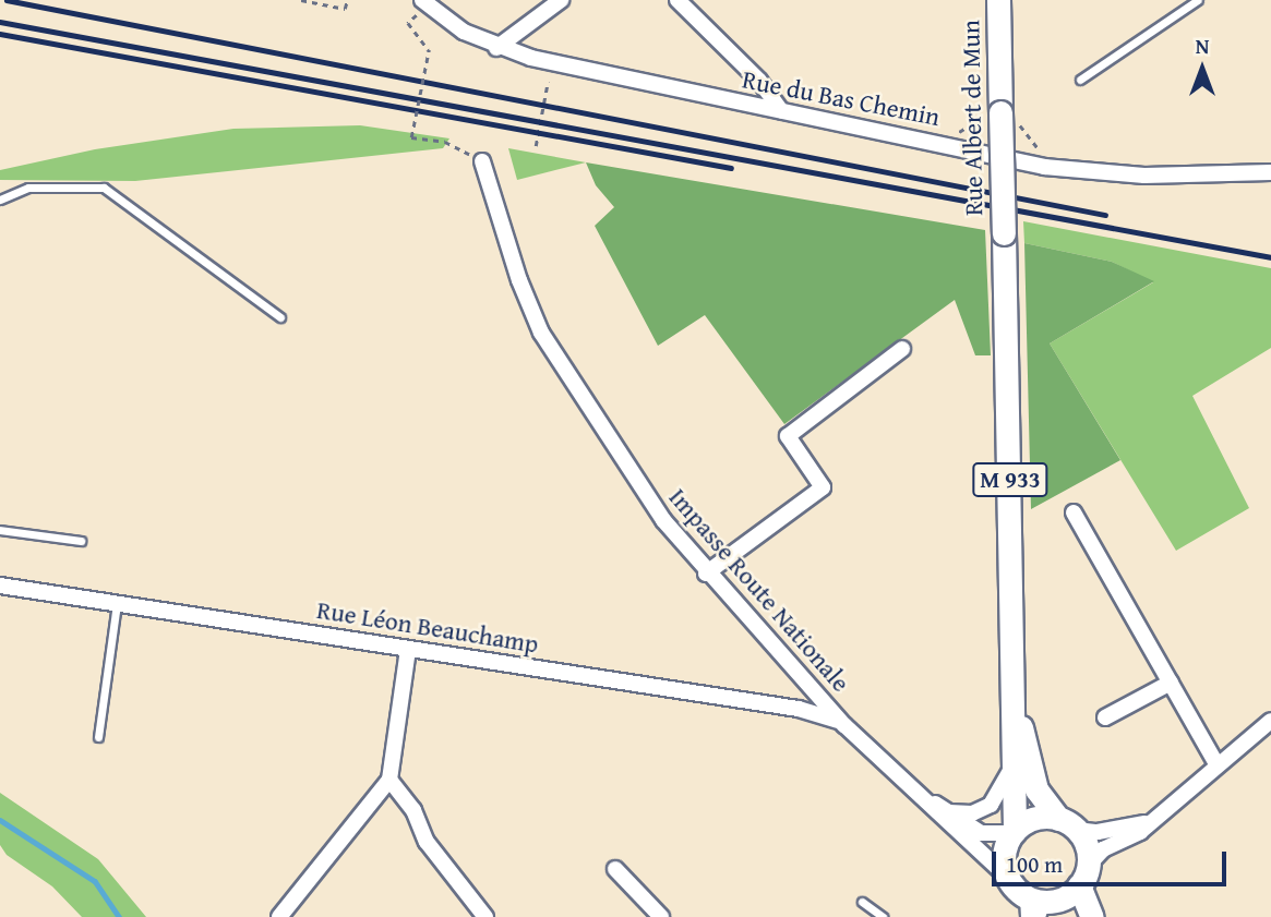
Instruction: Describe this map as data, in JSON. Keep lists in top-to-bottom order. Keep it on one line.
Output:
{"streets":{"main road":["Rue Albert de Mun","M 933"],"street":["Rue du Bas Chemin","Impasse Route Nationale","Rue Léon Beauchamp"]},"crossings":[["Rue Albert de Mun","M 933"],["M 933","Impasse Route Nationale"],["Impasse Route Nationale","Rue Léon Beauchamp"]],"scale_bar":"100 m","north":"top"}
